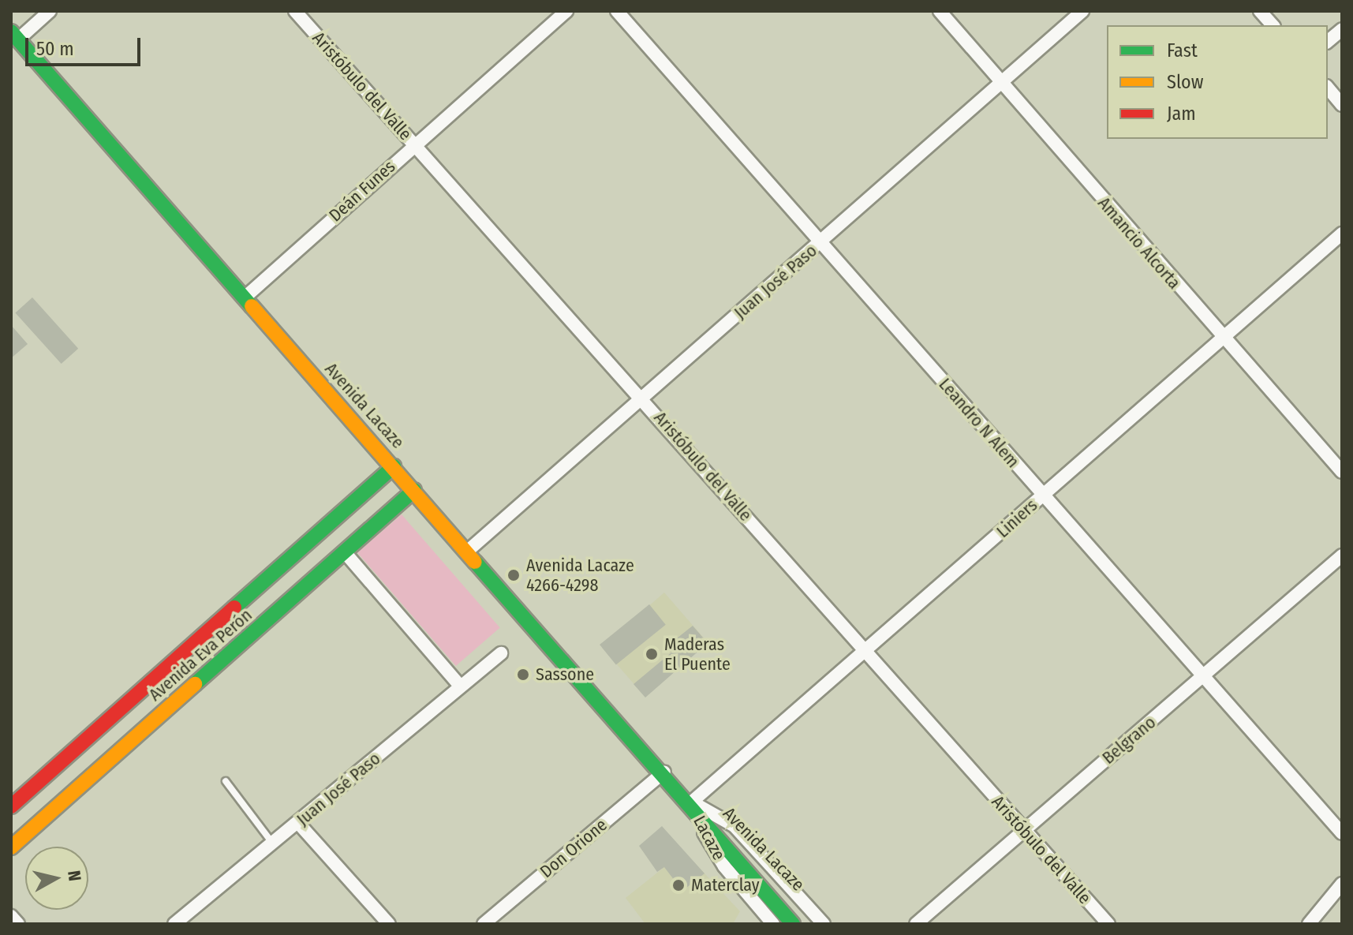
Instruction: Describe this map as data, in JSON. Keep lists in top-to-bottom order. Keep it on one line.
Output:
{"streets":{"main road":["Avenida Lacaze","Avenida Eva Perón"],"street":["Aristóbulo del Valle","Deán Funes","Amancio Alcorta","Juan José Paso","Leandro N Alem","Liniers","Belgrano","Lacaze","Don Orione"]},"crossings":[["Aristóbulo del Valle","Deán Funes"],["Aristóbulo del Valle","Juan José Paso"],["Aristóbulo del Valle","Liniers"],["Aristóbulo del Valle","Belgrano"],["Deán Funes","Avenida Lacaze"],["Amancio Alcorta","Juan José Paso"],["Amancio Alcorta","Liniers"],["Juan José Paso","Avenida Lacaze"],["Juan José Paso","Leandro N Alem"],["Avenida Lacaze","Liniers"],["Avenida Lacaze","Avenida Eva Perón"],["Avenida Lacaze","Lacaze"],["Avenida Lacaze","Don Orione"],["Leandro N Alem","Liniers"],["Leandro N Alem","Belgrano"],["Liniers","Lacaze"]],"places":["Avenida Lacaze 4266-4298","Maderas El Puente","Sassone","Materclay"],"legend":["Fast","Slow","Jam"],"scale_bar":"50 m","north":"right"}
